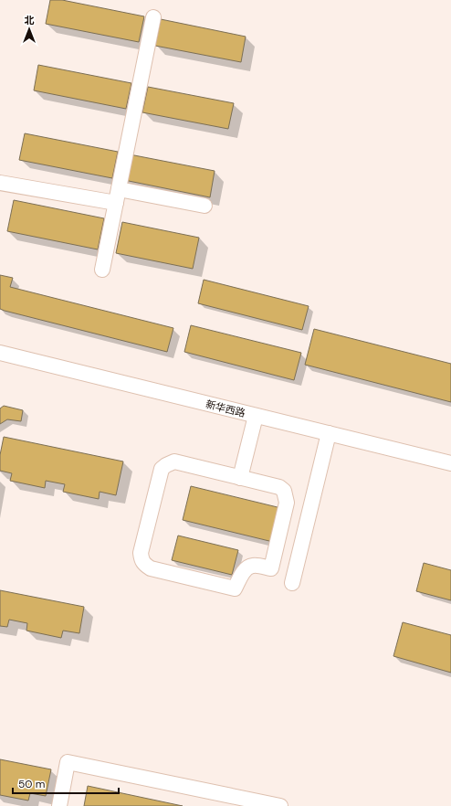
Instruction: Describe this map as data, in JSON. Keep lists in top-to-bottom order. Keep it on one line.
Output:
{"streets":{"street":["新华西路"]},"scale_bar":"50 m","north":"top"}
